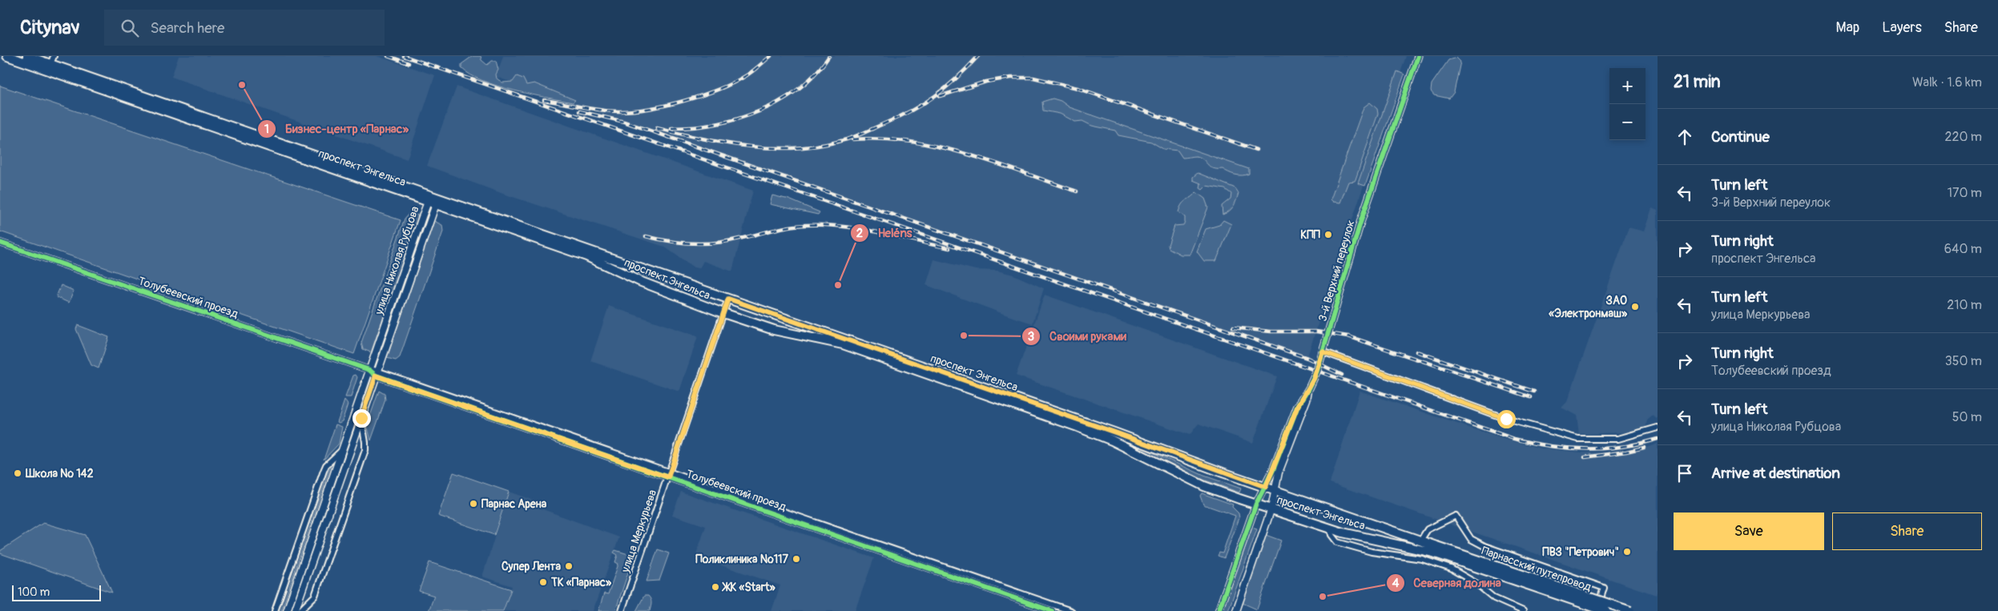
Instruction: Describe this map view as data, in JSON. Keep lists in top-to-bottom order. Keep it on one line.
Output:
{"streets":{"main road":["проспект Энгельса","Парнасский путепровод"],"street":["улица Николая Рубцова","3-й Верхний переулок","Толубеевский проезд","улица Меркурьева"]},"crossings":[["проспект Энгельса","улица Николая Рубцова"],["проспект Энгельса","3-й Верхний переулок"],["проспект Энгельса","улица Меркурьева"],["проспект Энгельса","Парнасский путепровод"],["улица Николая Рубцова","Толубеевский проезд"],["Толубеевский проезд","улица Меркурьева"]],"places":["Бизнес-центр «Парнас»","КПП","Heléns","ЗАО «Электронмаш»","Своими руками","Школа № 142","Парнас Арена","ПВЗ \"Петрович\"","Поликлиника №117","Супер Лента","ТК «Парнас»","ЖК «Start»","Северная долина"],"scale_bar":"100 m","page":{"header":"Citynav","search":"Search here","nav":["Map","Layers","Share"],"heading":["21 min","Walk · 1.6 km"],"map_buttons":["+","−"],"list":[["Continue","220 m"],["Turn left","3-й Верхний переулок","170 m"],["Turn right","проспект Энгельса","640 m"],["Turn left","улица Меркурьева","210 m"],["Turn right","Толубеевский проезд","350 m"],["Turn left","улица Николая Рубцова","50 m"],"Arrive at destination"],"buttons":["Save","Share"],"scale":"100 m"}}
